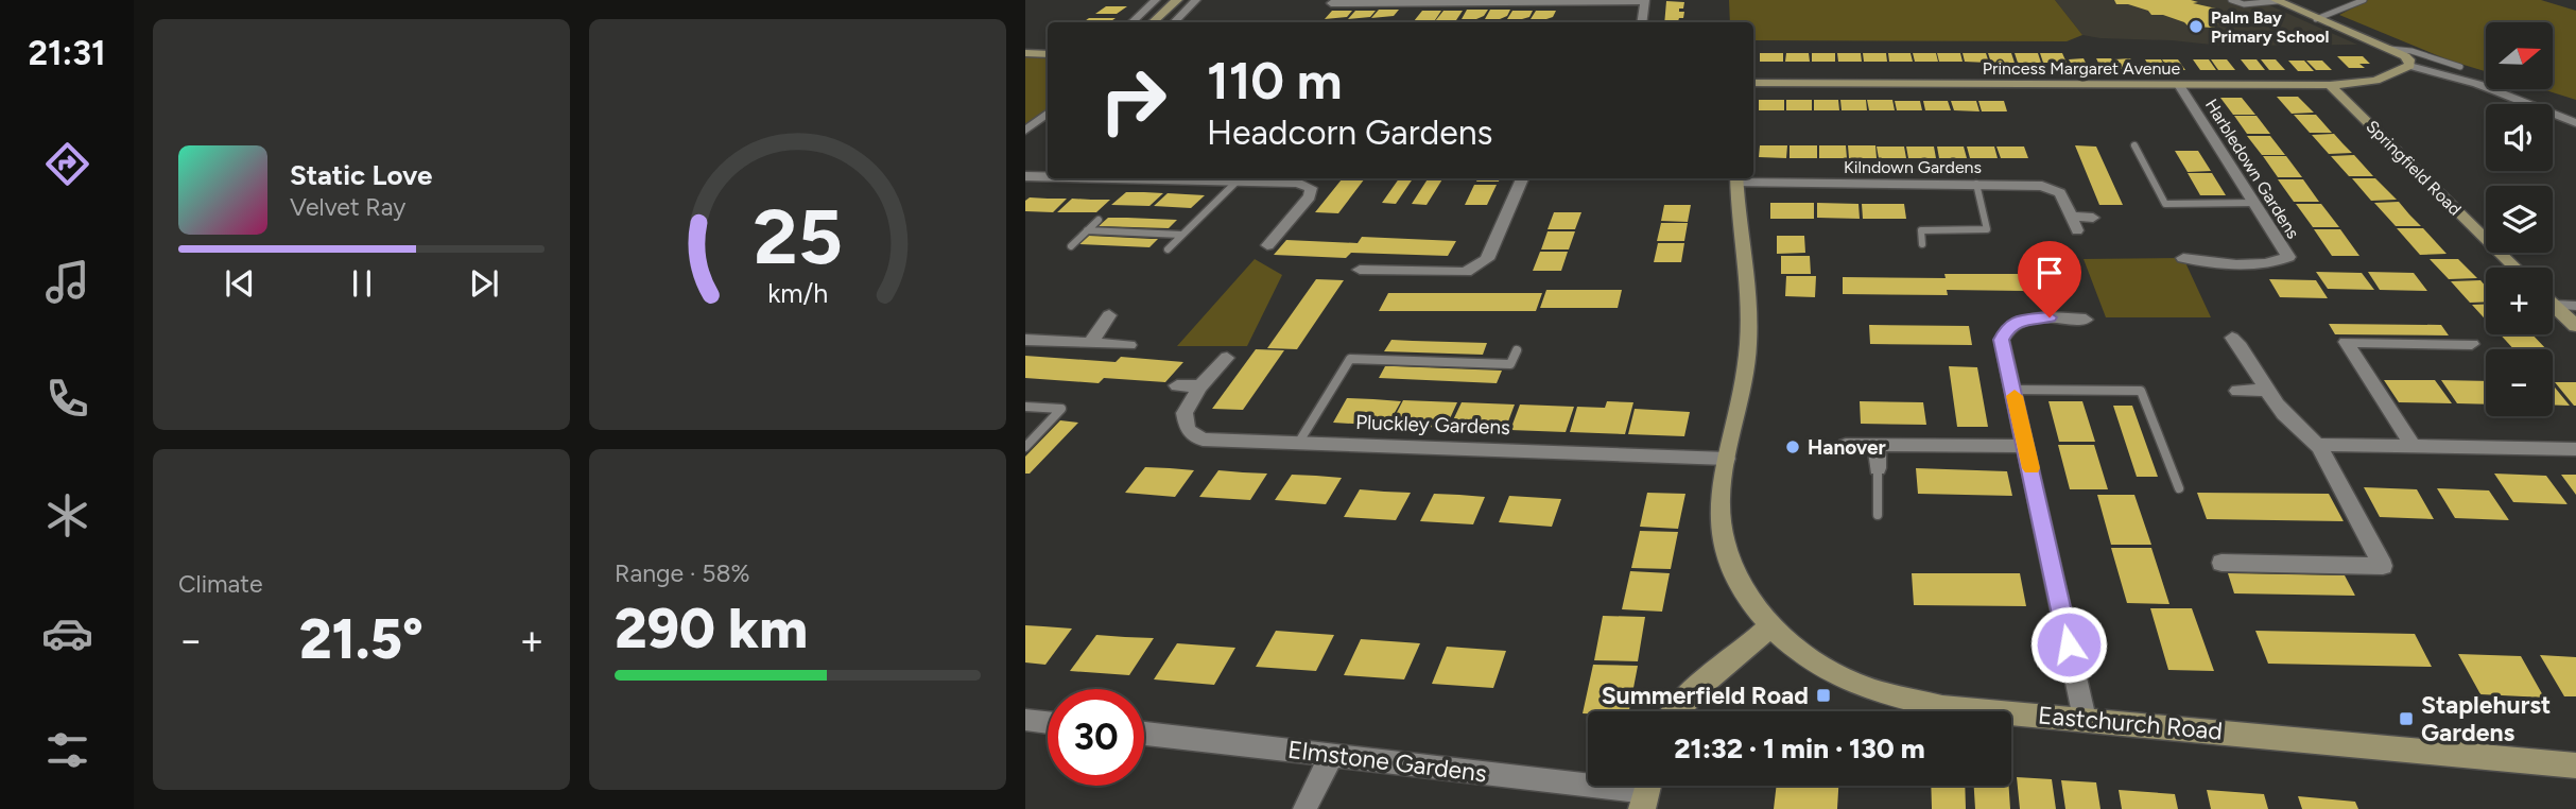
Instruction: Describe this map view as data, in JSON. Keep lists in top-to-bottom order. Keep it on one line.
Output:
{"streets":{"street":["Princess Margaret Avenue","Kilndown Gardens","Springfield Road","Harbledown Gardens","Pluckley Gardens","Eastchurch Road","Elmstone Gardens"]},"crossings":[["Princess Margaret Avenue","Springfield Road"],["Princess Margaret Avenue","Harbledown Gardens"],["Kilndown Gardens","Eastchurch Road"],["Pluckley Gardens","Eastchurch Road"]],"places":{"other":["Palm Bay Primary School","Hanover"],"transit":["Summerfield Road","Staplehurst Gardens"]},"north":"right","page":{"tabs":"21:31","map_buttons":["+","−"],"turn":["110 m","Headcorn Gardens"],"song":["Static Love","Velvet Ray"],"tile":["Climate",["Range · 58%","290 km"]],"heat":["−","21.5°","+"],"limit":"30","trip":"21:32 · 1 min · 130 m","gauge":["25","km/h"]}}
